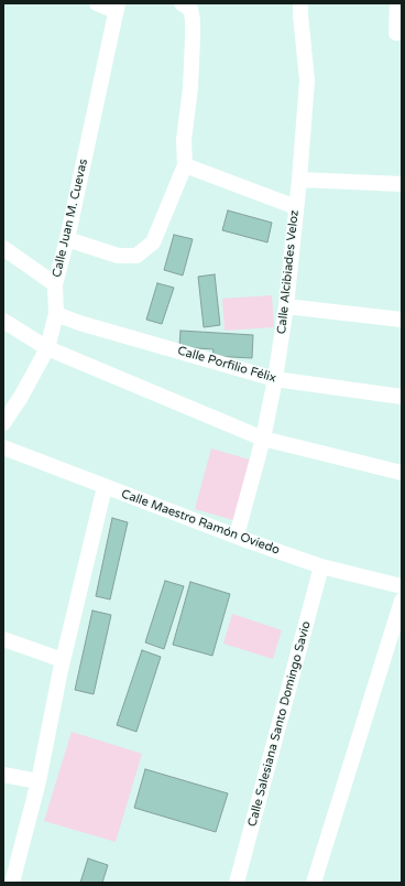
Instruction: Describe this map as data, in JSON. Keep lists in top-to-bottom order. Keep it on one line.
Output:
{"streets":{"street":["Calle Juan M. Cuevas","Calle Alcibiades Veloz","Calle Porfilio Félix","Calle Maestro Ramón Oviedo","Calle Salesiana Santo Domingo Savio"]},"crossings":[["Calle Juan M. Cuevas","Calle Porfilio Félix"],["Calle Alcibiades Veloz","Calle Porfilio Félix"],["Calle Alcibiades Veloz","Calle Maestro Ramón Oviedo"],["Calle Maestro Ramón Oviedo","Calle Salesiana Santo Domingo Savio"]]}
